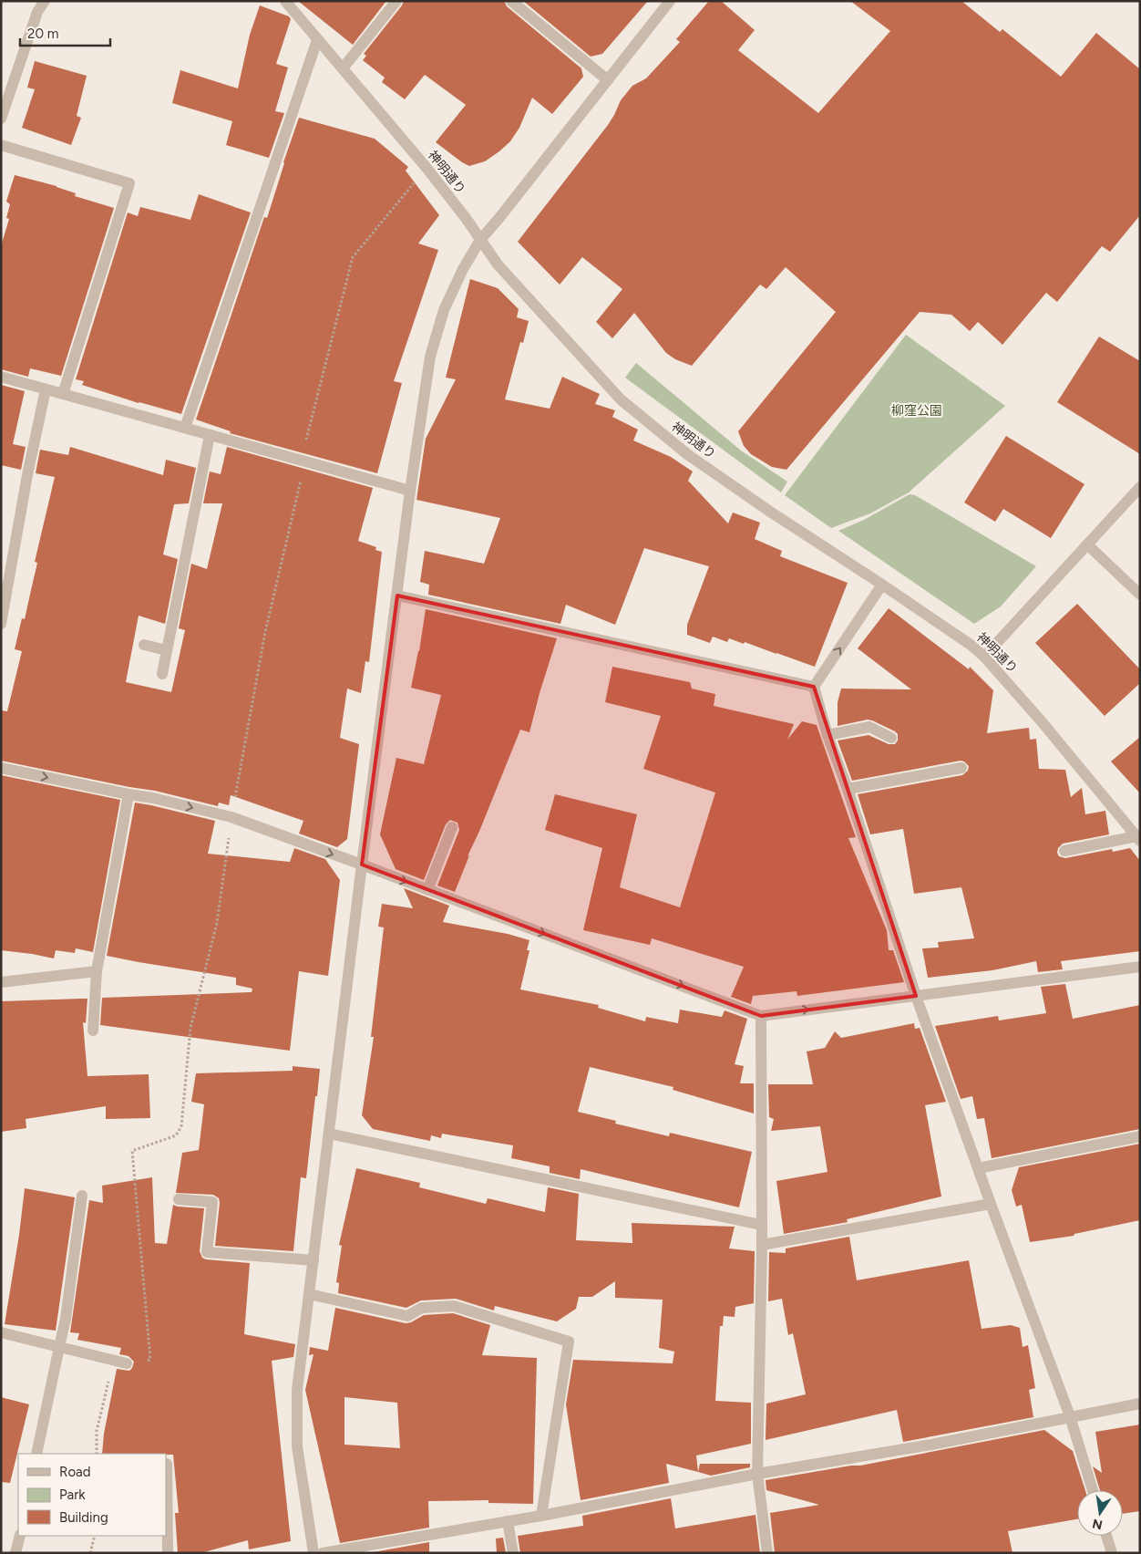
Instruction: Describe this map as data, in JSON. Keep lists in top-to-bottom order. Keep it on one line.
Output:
{"streets":{"street":["神明通り"]},"parks":["柳窪公園"],"legend":["Road","Park","Building"],"scale_bar":"20 m","north":"bottom"}
